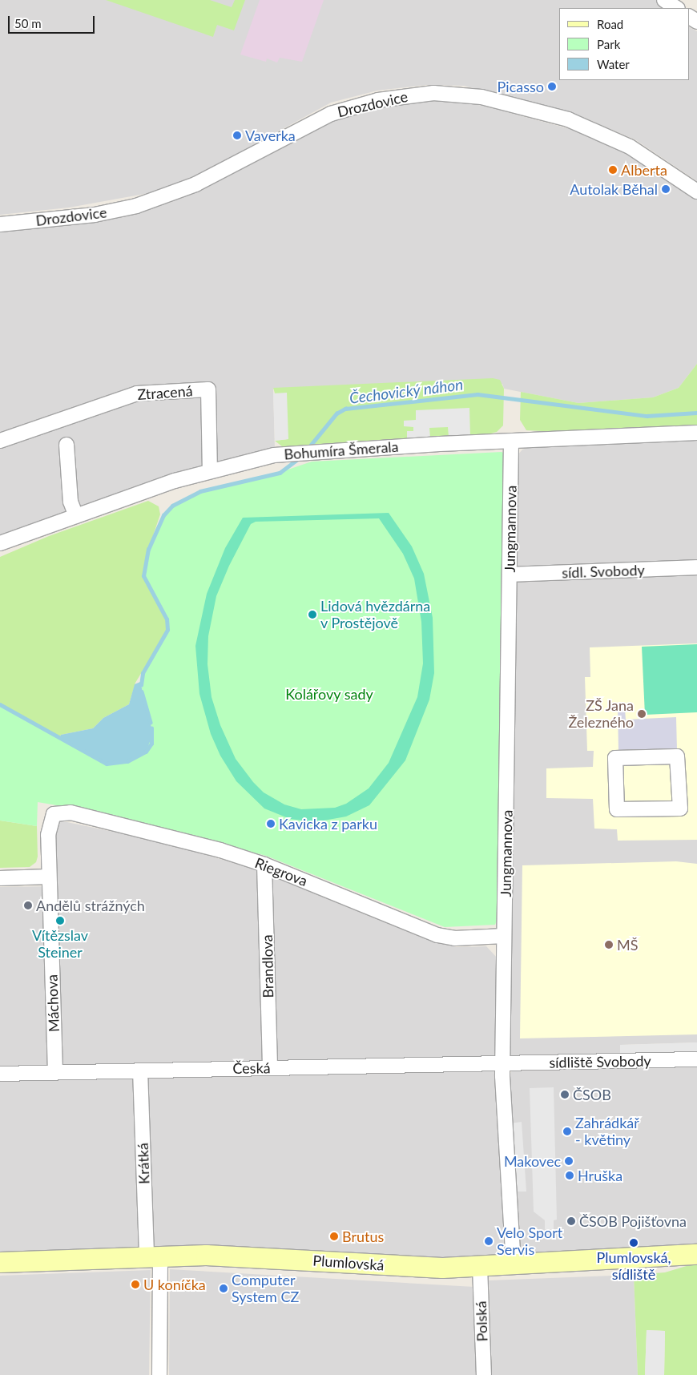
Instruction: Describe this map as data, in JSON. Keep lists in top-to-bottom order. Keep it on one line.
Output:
{"streets":{"main road":["Plumlovská"],"street":["Drozdovice","Ztracená","Bohumíra Šmerala","Jungmannova","sídl. Svobody","Riegrova","Brandlova","Máchova","sídliště Svobody","Česká","Krátká","Polská"]},"crossings":[["Ztracená","Bohumíra Šmerala"],["Bohumíra Šmerala","Jungmannova"],["Jungmannova","sídl. Svobody"],["Jungmannova","Riegrova"],["Jungmannova","sídliště Svobody"],["Jungmannova","Česká"],["Jungmannova","Plumlovská"],["Riegrova","Brandlova"],["Riegrova","Máchova"],["Brandlova","Česká"],["Máchova","Česká"],["sídliště Svobody","Česká"],["Česká","Krátká"],["Krátká","Plumlovská"],["Plumlovská","Polská"]],"water":["Čechovický náhon"],"parks":["Kolářovy sady"],"places":["Picasso","Vaverka","Alberta","Autolak Běhal","Lidová hvězdárna v Prostějově","ZŠ Jana Železného","Kavicka z parku","Andělů strážných","Vítězslav Steiner","MŠ","ČSOB","Zahrádkář - květiny","Makovec","Hruška","ČSOB Pojišťovna","Brutus","Velo Sport Servis","Plumlovská, sídliště","U koníčka","Computer System CZ"],"legend":["Road","Park","Water"],"scale_bar":"50 m"}
